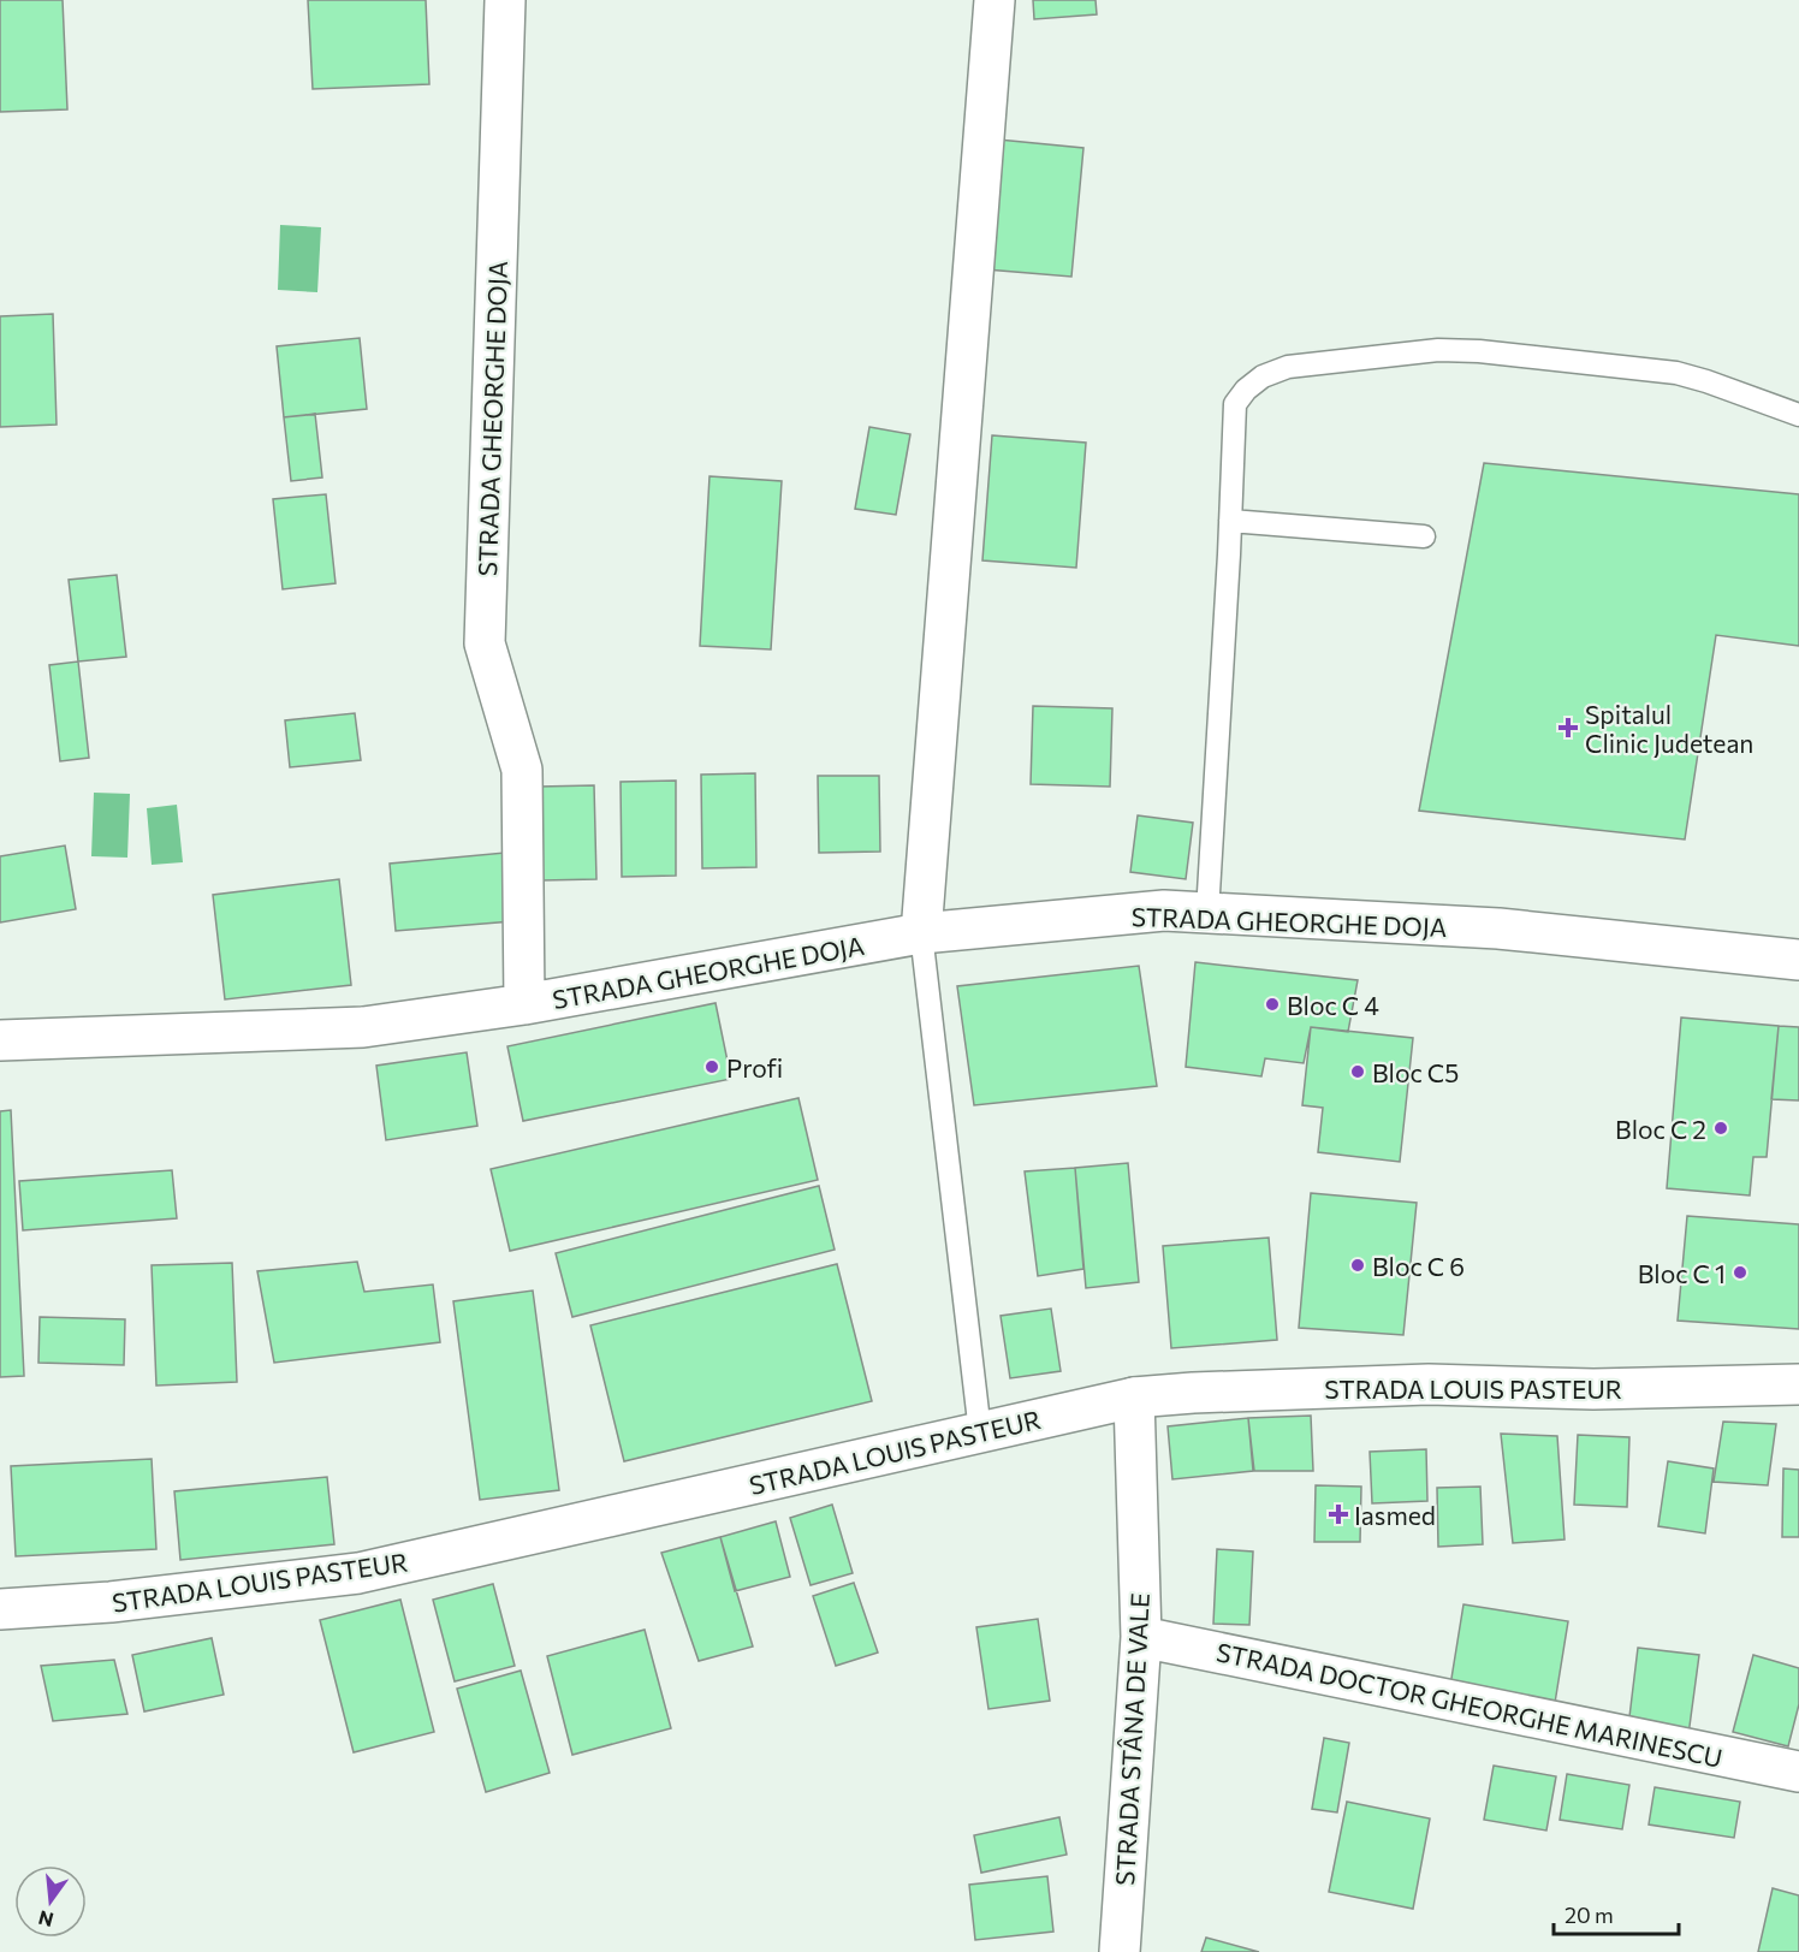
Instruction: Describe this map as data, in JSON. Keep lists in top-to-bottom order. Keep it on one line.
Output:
{"streets":{"street":["STRADA GHEORGHE DOJA","STRADA LOUIS PASTEUR","STRADA DOCTOR GHEORGHE MARINESCU","STRADA STÂNA DE VALE"]},"crossings":[["STRADA LOUIS PASTEUR","STRADA STÂNA DE VALE"],["STRADA DOCTOR GHEORGHE MARINESCU","STRADA STÂNA DE VALE"]],"places":{"health":["Spitalul Clinic Judetean","Iasmed"],"other":["Bloc C 4","Profi","Bloc C5","Bloc C 2","Bloc C 6","Bloc C 1"]},"scale_bar":"20 m","north":"bottom"}
